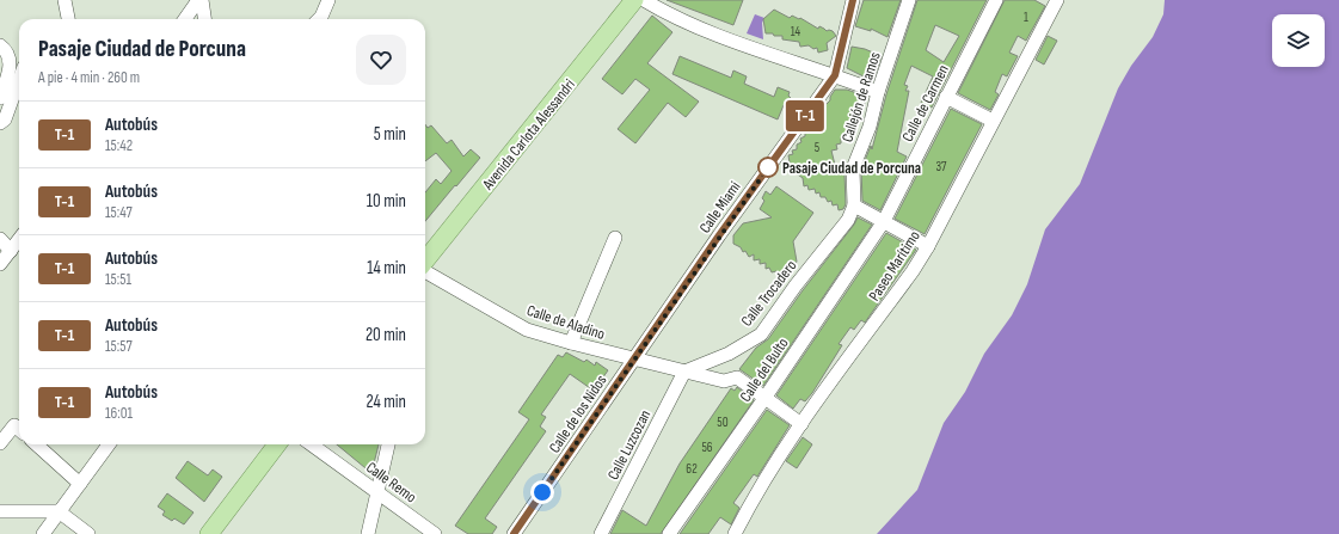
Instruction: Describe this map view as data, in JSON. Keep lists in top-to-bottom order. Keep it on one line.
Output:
{"streets":{"main road":["Avenida Carlota Alessandri"],"street":["Callejón de Ramos","Calle de Carmen","Calle Miami","Paseo Marítimo","Calle Trocadero","Calle de Aladino","Calle del Bulto","Calle de los Nidos","Calle Luzcozan","Calle Remo"]},"crossings":[["Callejón de Ramos","Calle Trocadero"],["Calle de Carmen","Calle del Bulto"],["Calle Miami","Calle de Aladino"],["Calle Miami","Calle de los Nidos"],["Paseo Marítimo","Calle de Aladino"],["Calle Trocadero","Calle de Aladino"],["Calle Trocadero","Calle Luzcozan"],["Calle de Aladino","Calle del Bulto"],["Calle de Aladino","Calle de los Nidos"],["Calle de Aladino","Calle Luzcozan"]],"places":["Pasaje Ciudad de Porcuna"],"lines":["bus line T-1"],"house_numbers":["1","14","5","37","50","56","62"],"page":{"on_map":"T-1","heading":["Pasaje Ciudad de Porcuna","A pie · 4 min · 260 m"],"list":[{"mark":"T-1","name":"Autobús","note":"15:42","value":"5 min"},{"mark":"T-1","name":"Autobús","note":"15:47","value":"10 min"},{"mark":"T-1","name":"Autobús","note":"15:51","value":"14 min"},{"mark":"T-1","name":"Autobús","note":"15:57","value":"20 min"},{"mark":"T-1","name":"Autobús","note":"16:01","value":"24 min"}]}}
